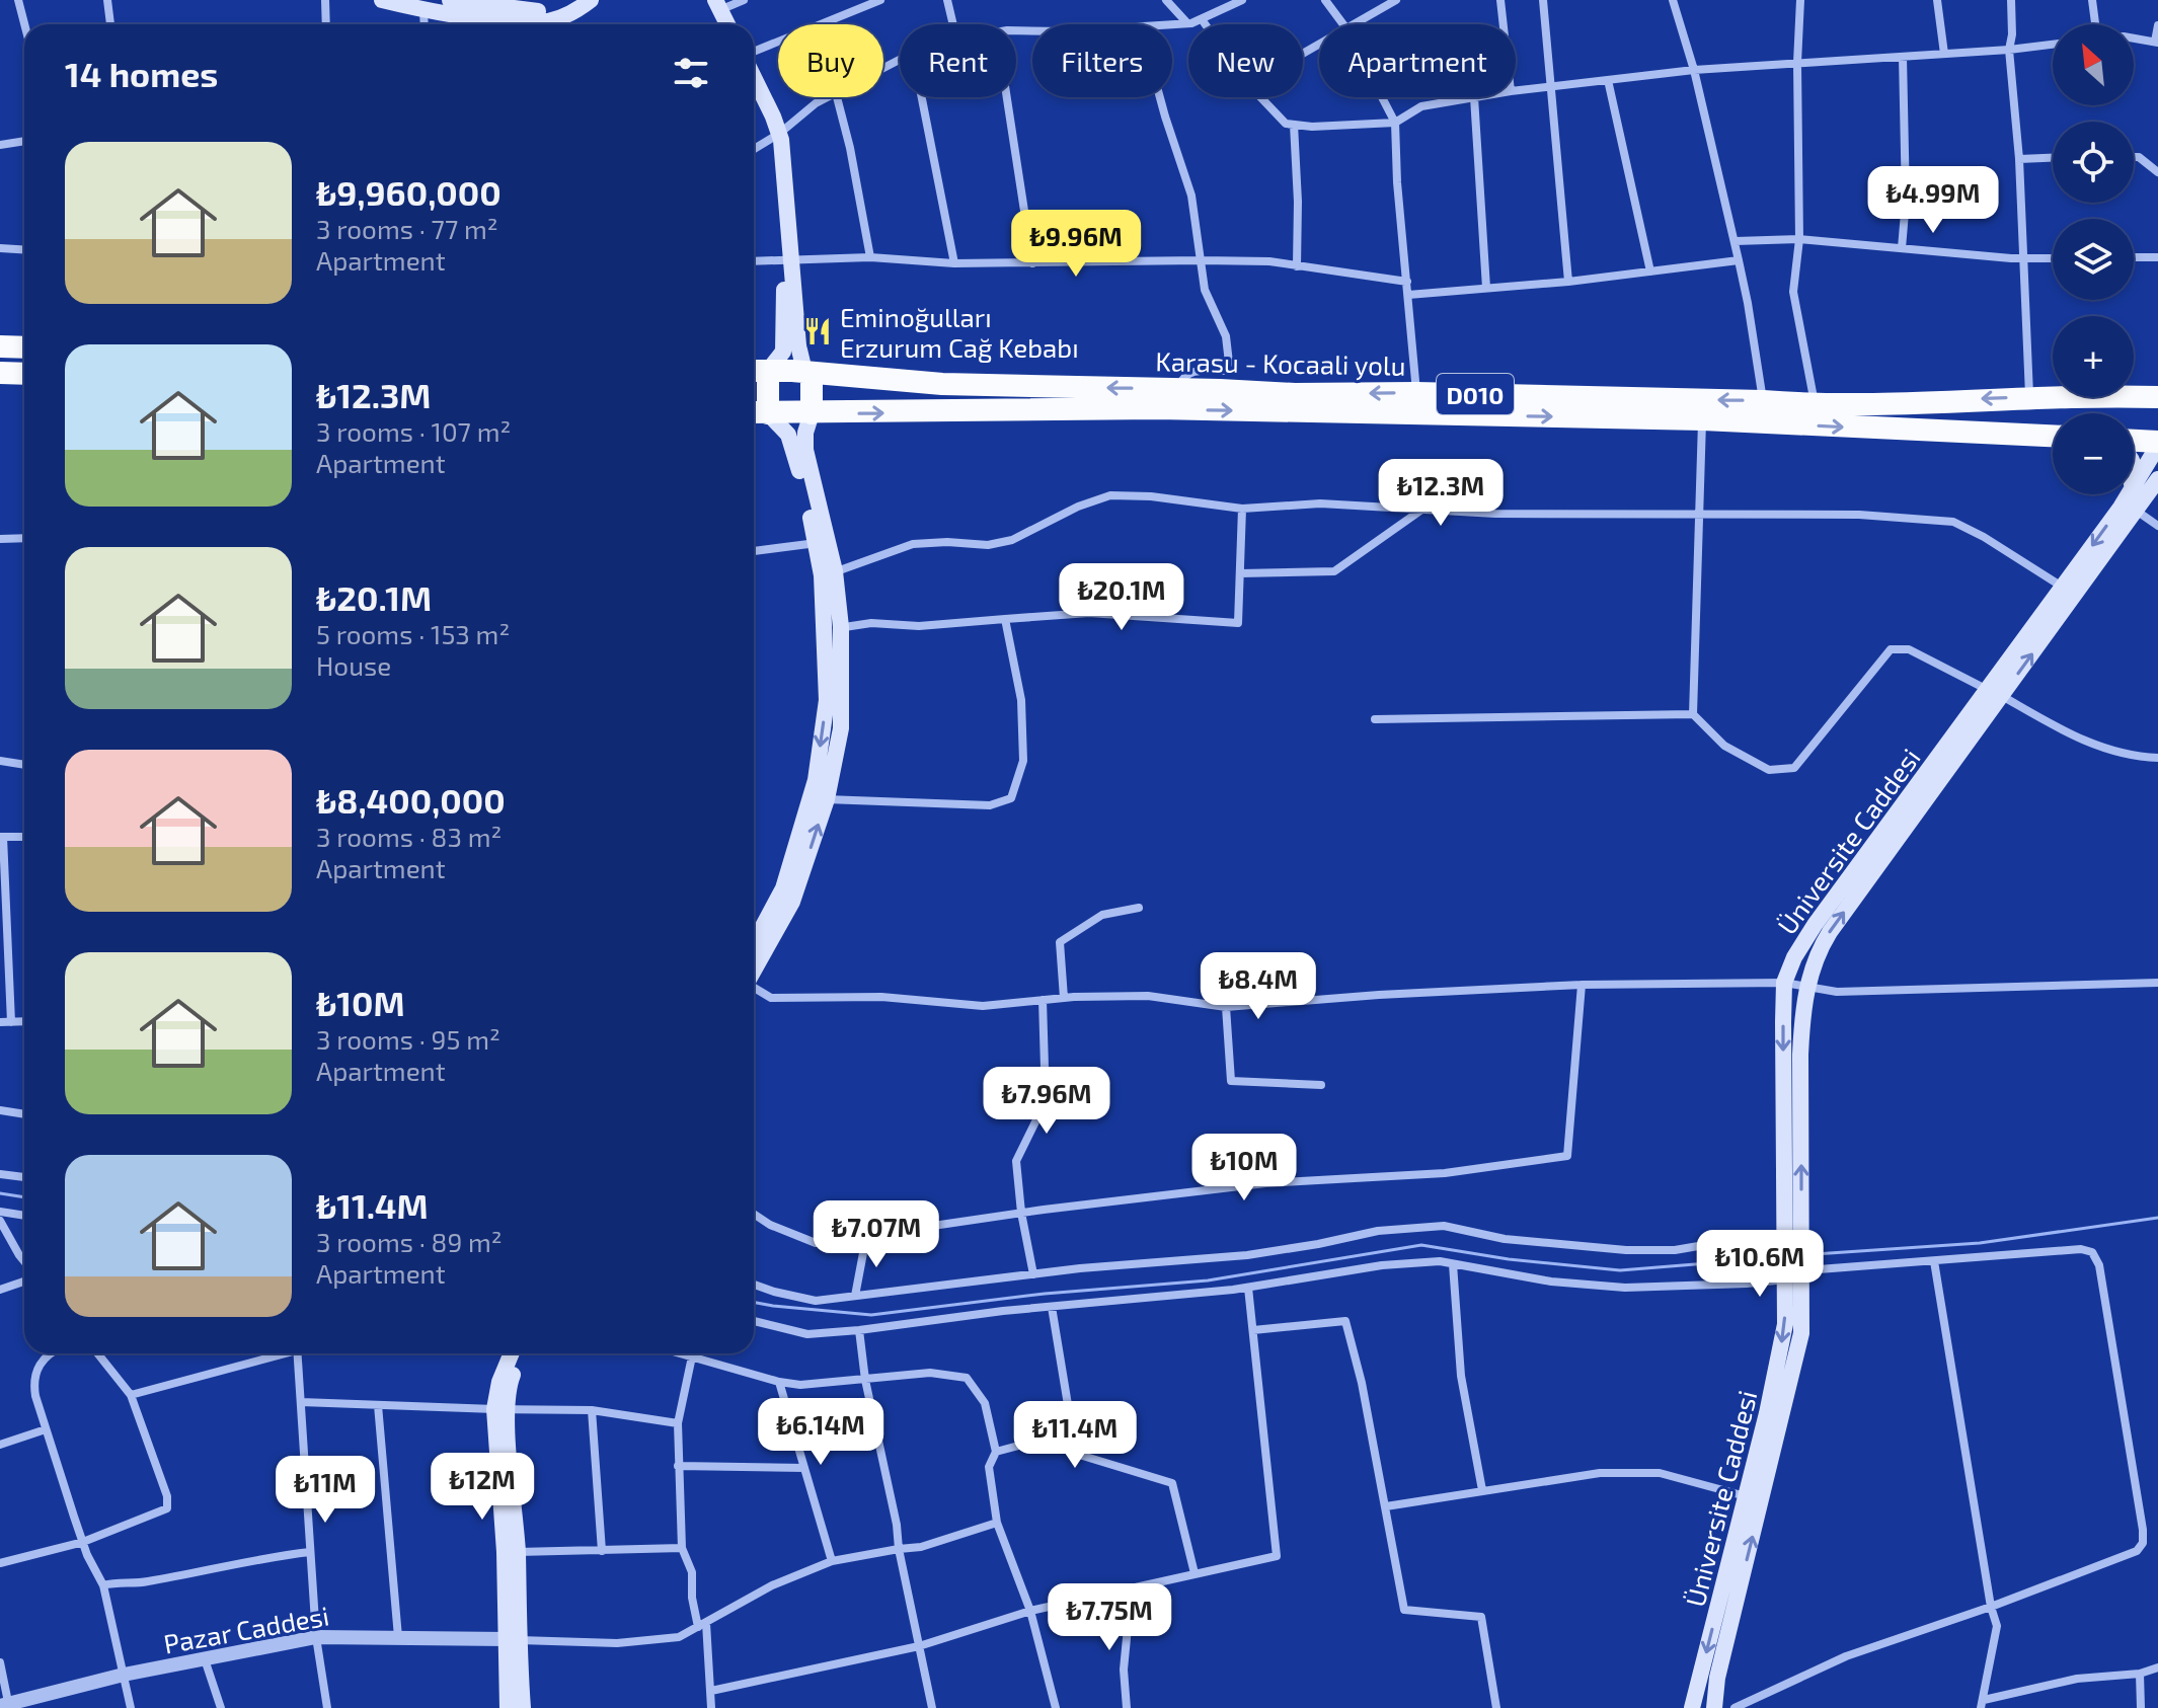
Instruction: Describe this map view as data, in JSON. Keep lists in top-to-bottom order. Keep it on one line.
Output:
{"streets":{"highway":["Karasu - Kocaali yolu","D010"],"main road":["Üniversite Caddesi"],"street":["Pazar Caddesi"]},"crossings":[["Karasu - Kocaali yolu","D010"]],"places":{"restaurant":["Eminoğulları Erzurum Cağ Kebabı"]},"north":"top left","page":{"map_buttons":["+","−"],"chip":["Buy","Rent","Filters","New","Apartment"],"heading":"14 homes","list":[{"name":"₺9,960,000","note":"3 rooms · 77 m² · Apartment"},{"name":"₺12.3M","note":"3 rooms · 107 m² · Apartment"},{"name":"₺20.1M","note":"5 rooms · 153 m² · House"},{"name":"₺8,400,000","note":"3 rooms · 83 m² · Apartment"},{"name":"₺10M","note":"3 rooms · 95 m² · Apartment"},{"name":"₺11.4M","note":"3 rooms · 89 m² · Apartment"}],"price":["₺4.99M","₺9.96M","₺12.3M","₺20.1M","₺8.4M","₺7.96M","₺10M","₺7.07M","₺10.6M","₺6.14M","₺11.4M","₺12M","₺11M","₺7.75M"]}}
